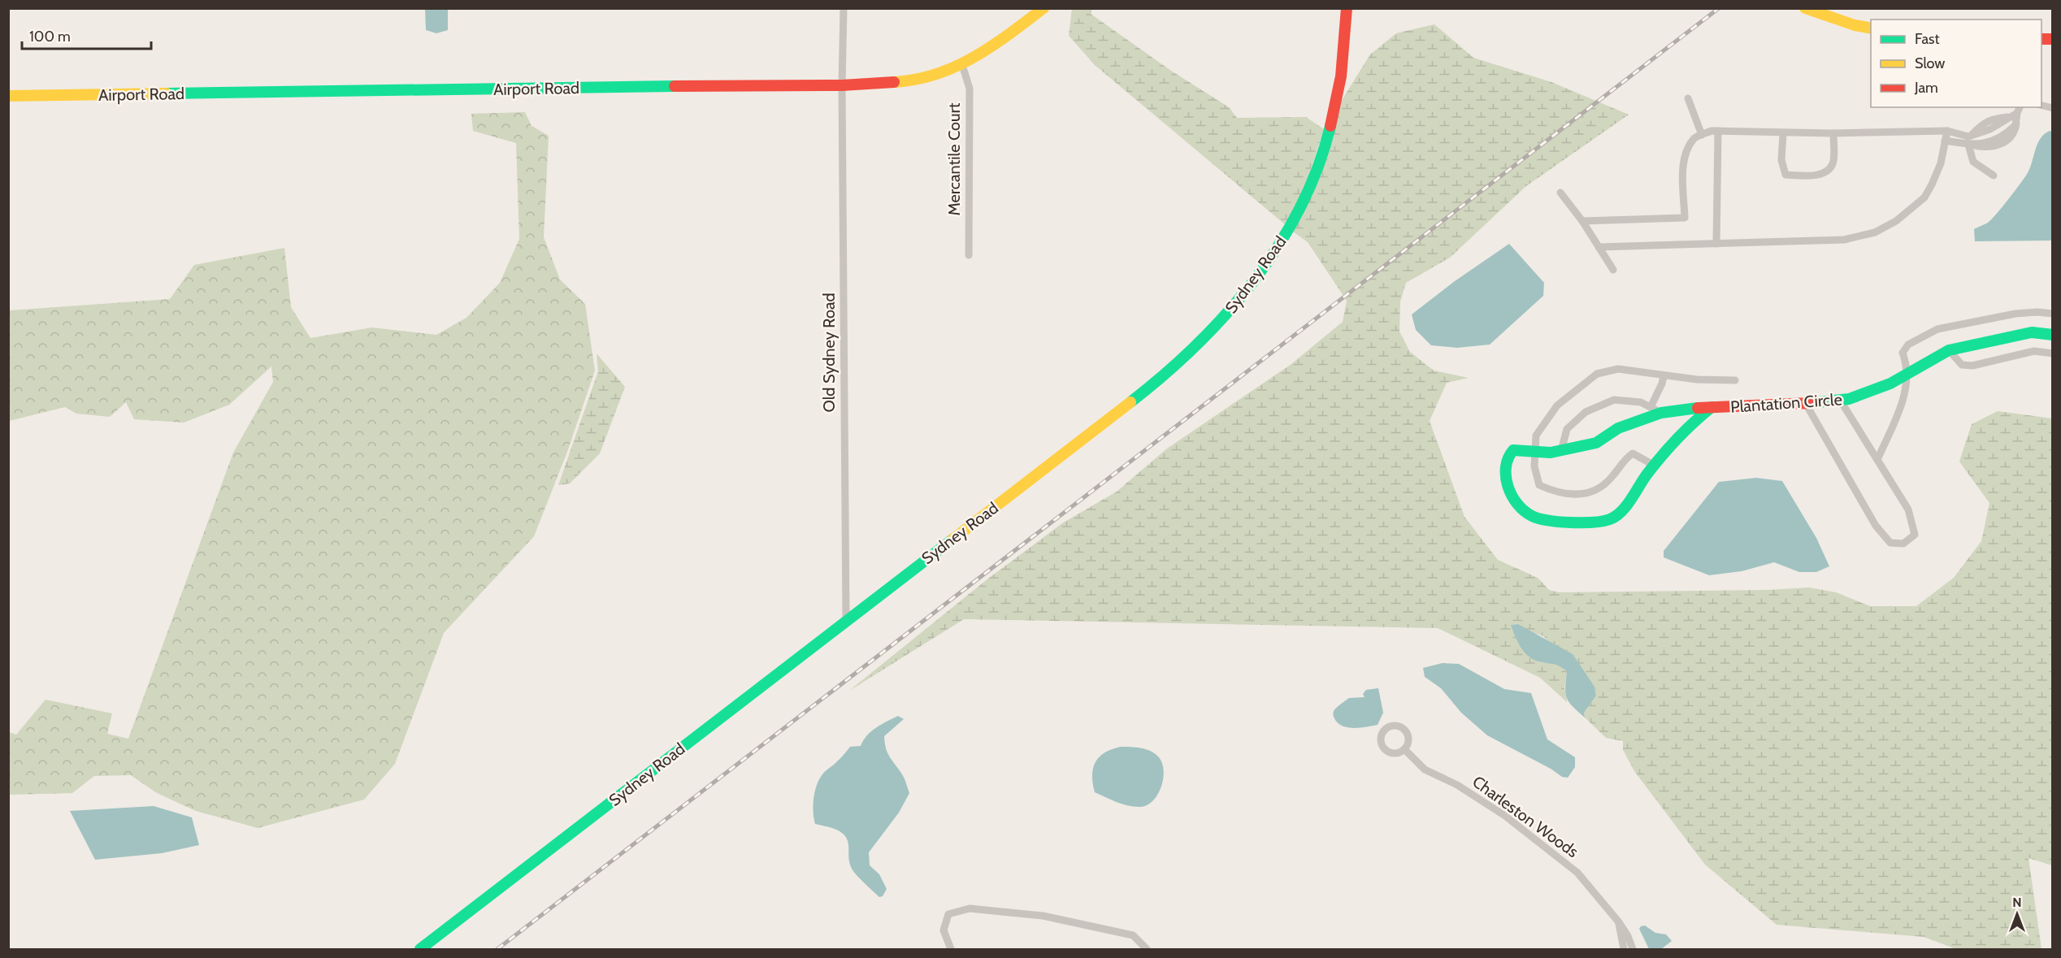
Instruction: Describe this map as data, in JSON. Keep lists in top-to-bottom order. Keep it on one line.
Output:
{"streets":{"street":["Airport Road","Mercantile Court","Sydney Road","Old Sydney Road","Plantation Circle","Charleston Woods"]},"crossings":[["Airport Road","Mercantile Court"],["Airport Road","Old Sydney Road"],["Sydney Road","Old Sydney Road"]],"legend":["Fast","Slow","Jam"],"scale_bar":"100 m","north":"top"}
